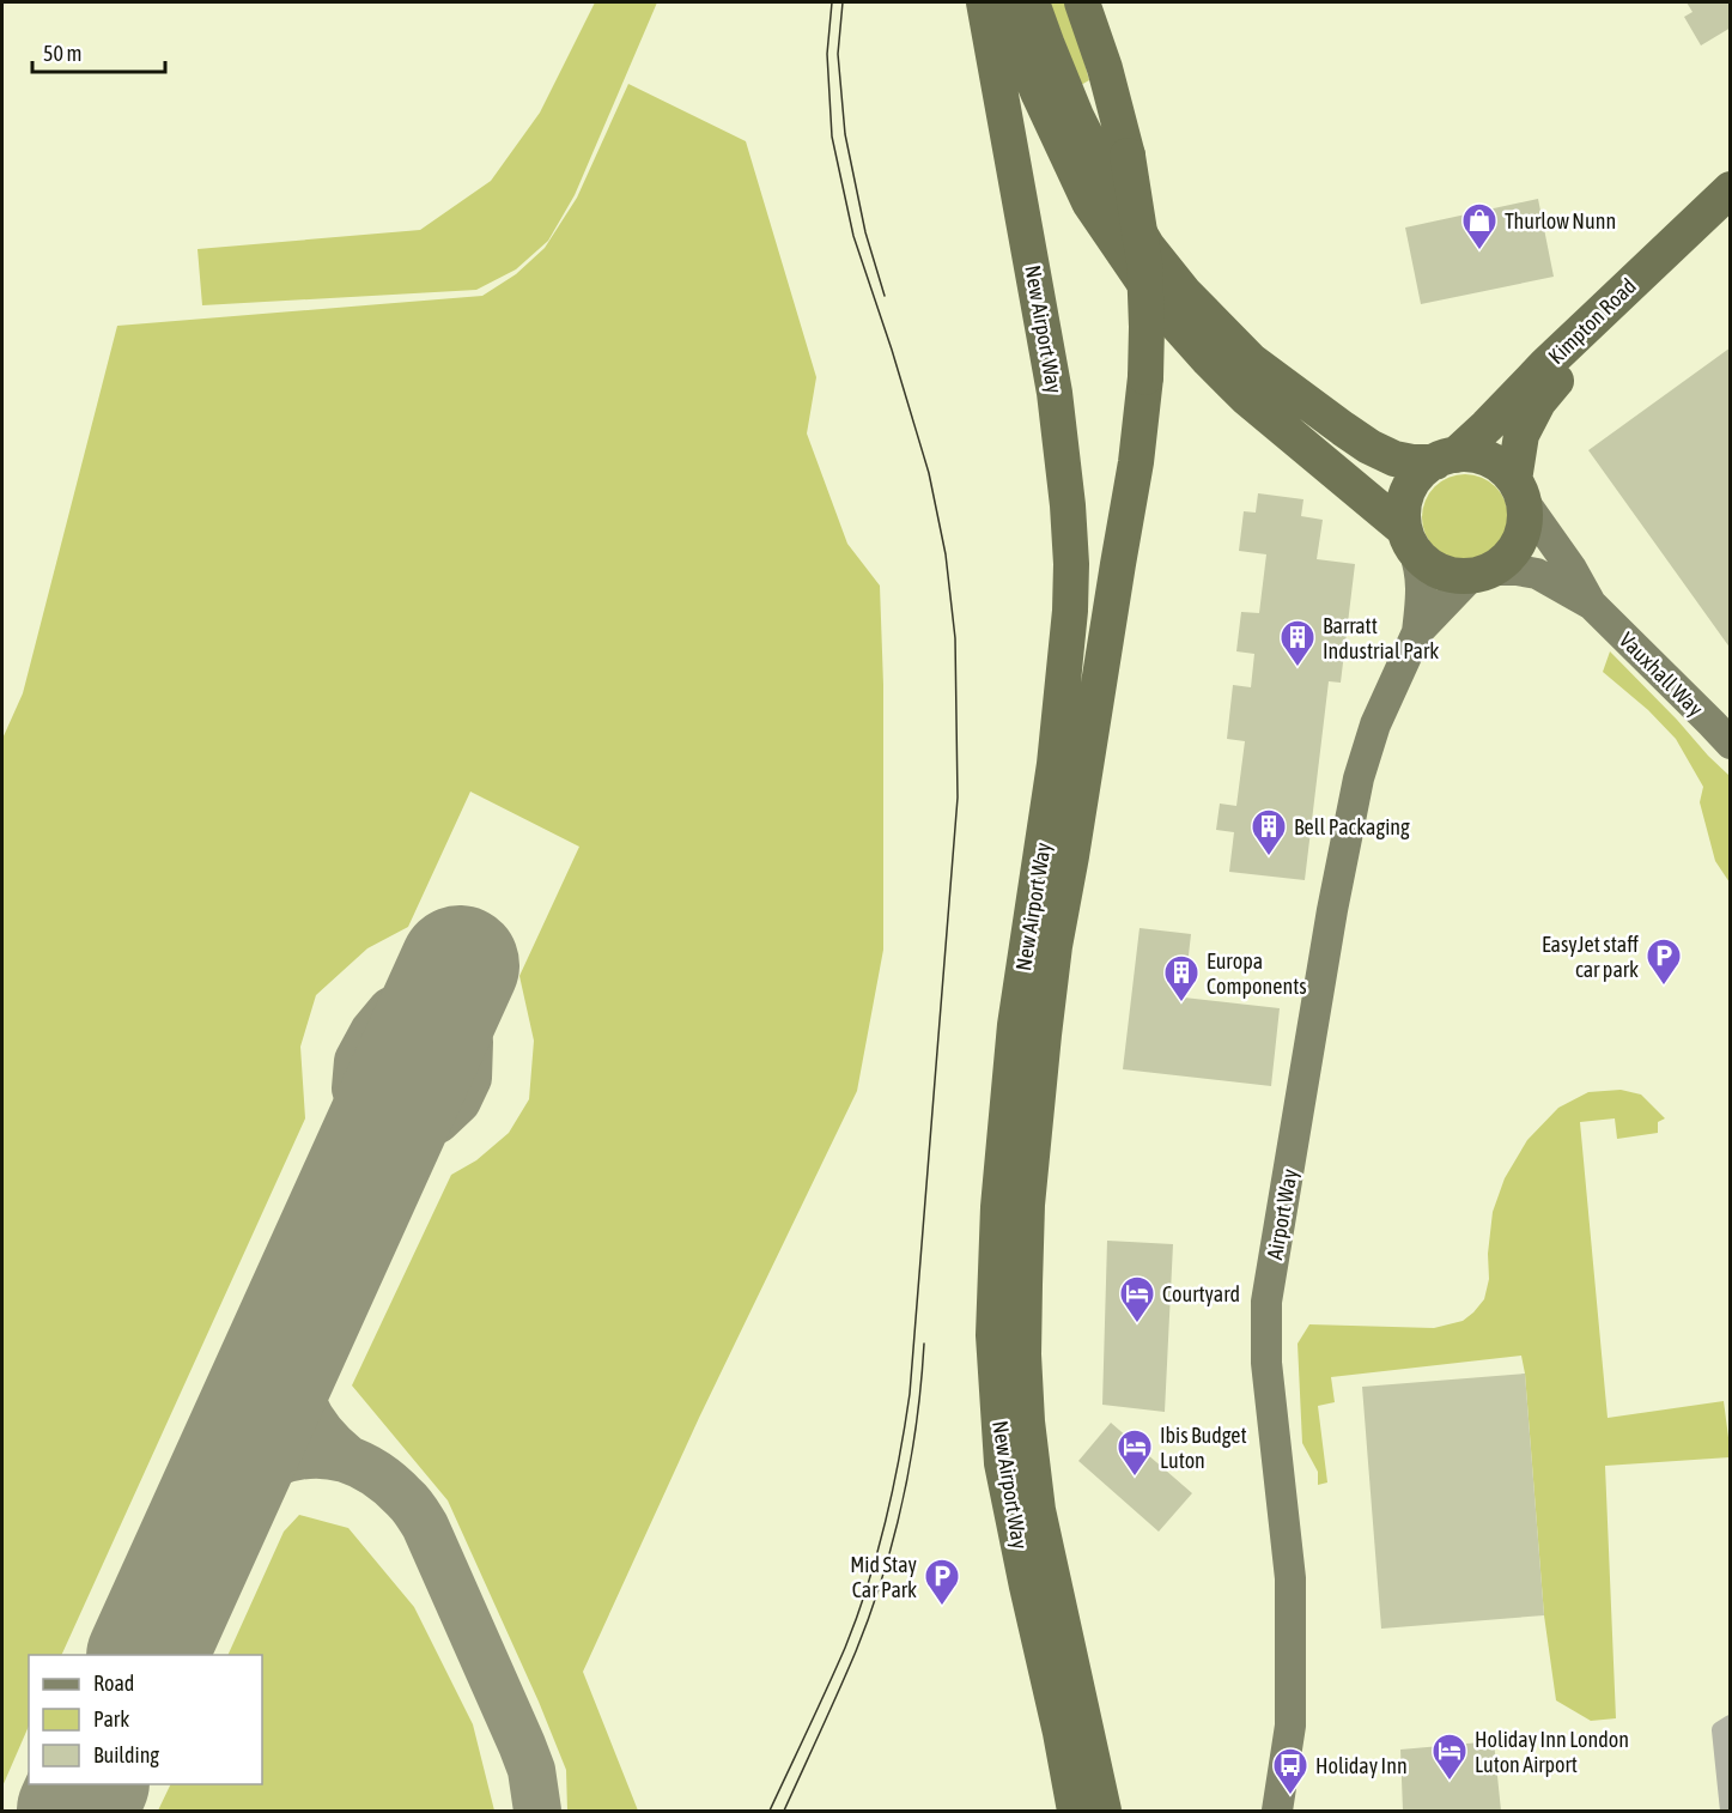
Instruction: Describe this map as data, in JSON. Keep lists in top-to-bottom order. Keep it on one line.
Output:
{"streets":{"highway":["Kimpton Road","New Airport Way"],"main road":["Vauxhall Way","Airport Way"]},"crossings":[["Kimpton Road","Vauxhall Way"],["Kimpton Road","Airport Way"],["Vauxhall Way","Airport Way"]],"places":{"shop":["Thurlow Nunn"],"building":["Barratt Industrial Park","Bell Packaging","Europa Components"],"parking":["EasyJet staff car park","Mid Stay Car Park"],"hotel":["Courtyard","Ibis Budget Luton","Holiday Inn London Luton Airport"],"bus stop":["Holiday Inn"]},"legend":["Road","Park","Building"],"scale_bar":"50 m"}
